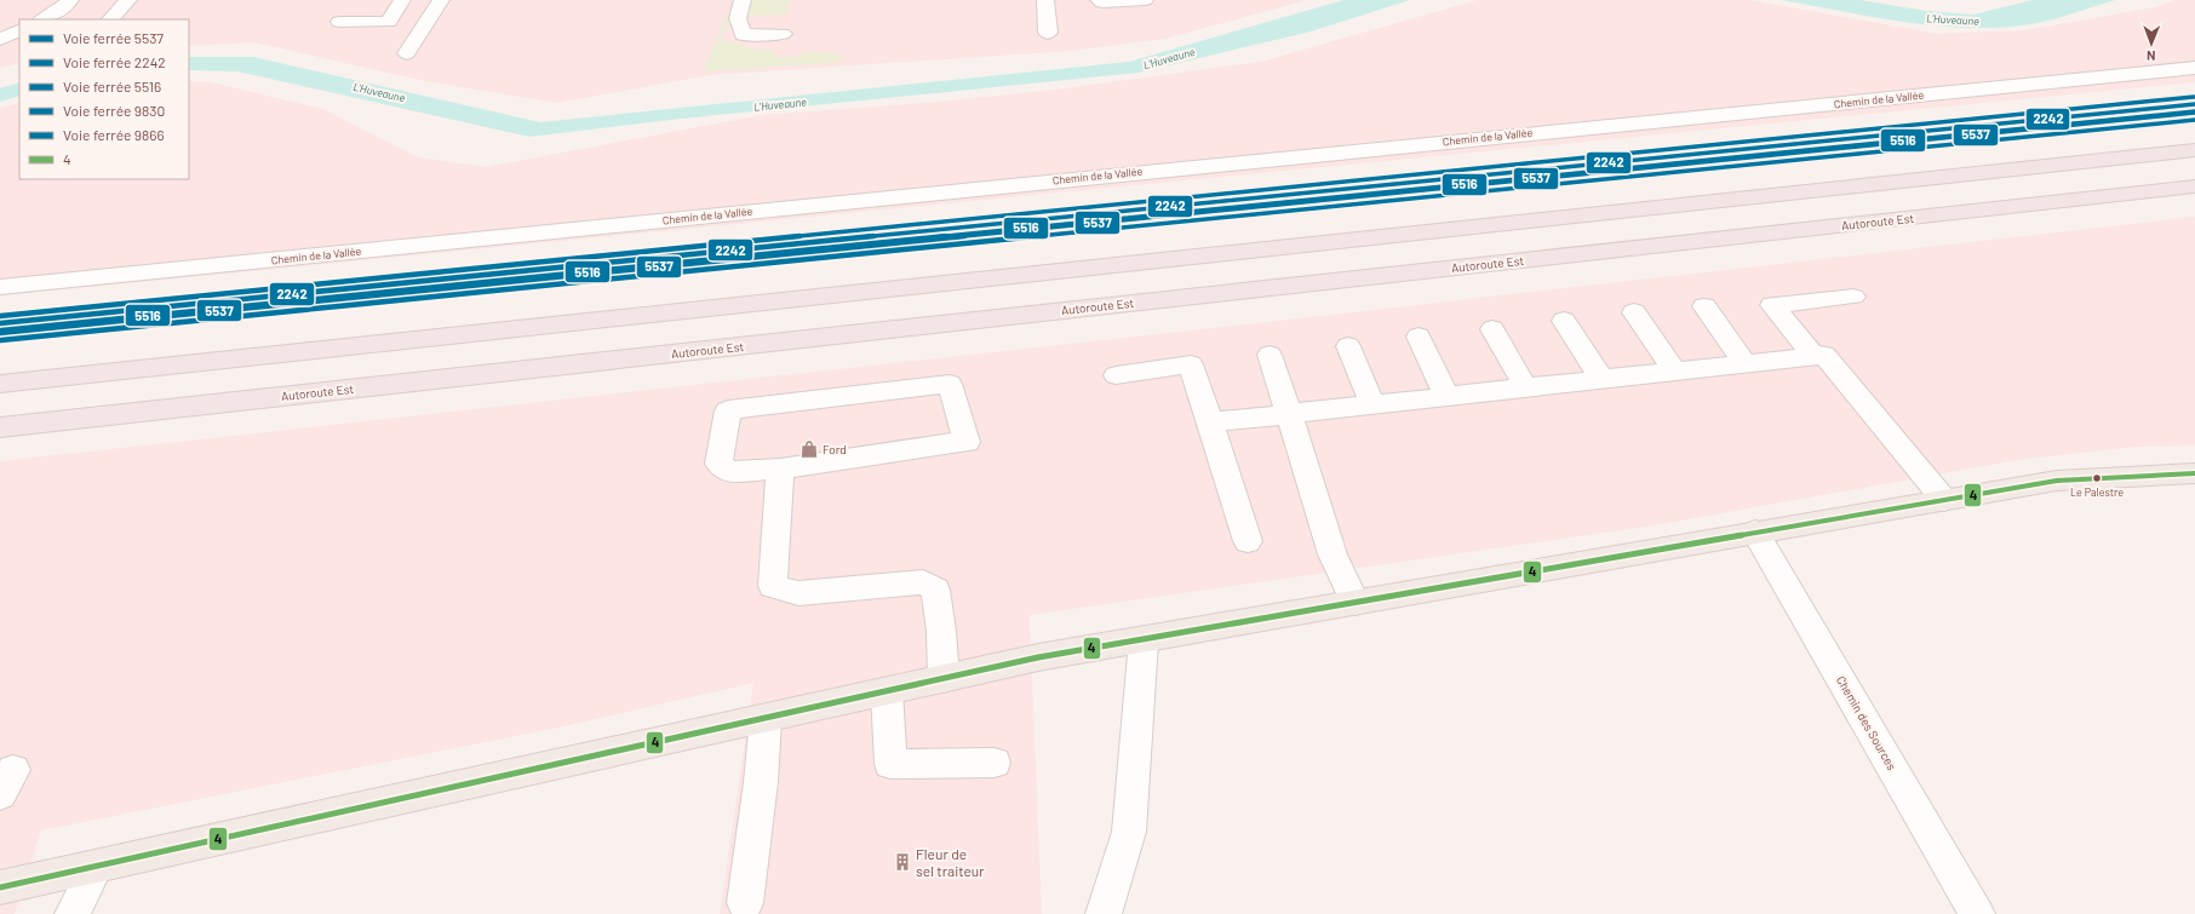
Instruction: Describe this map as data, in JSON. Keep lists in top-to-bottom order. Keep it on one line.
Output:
{"streets":{"highway":["Autoroute Est"],"street":["Chemin de la Vallée","Chemin des Sources"]},"water":["L'Huveaune"],"places":{"shop":["Ford"],"other":["Le Palestre"],"building":["Fleur de sel traiteur"]},"lines":["rail line 9866","rail line 2242","rail line 5516","rail line 5537","rail line 9830","transit line 4"],"legend":["Voie ferrée 5537","Voie ferrée 2242","Voie ferrée 5516","Voie ferrée 9830","Voie ferrée 9866","4"],"north":"bottom"}
